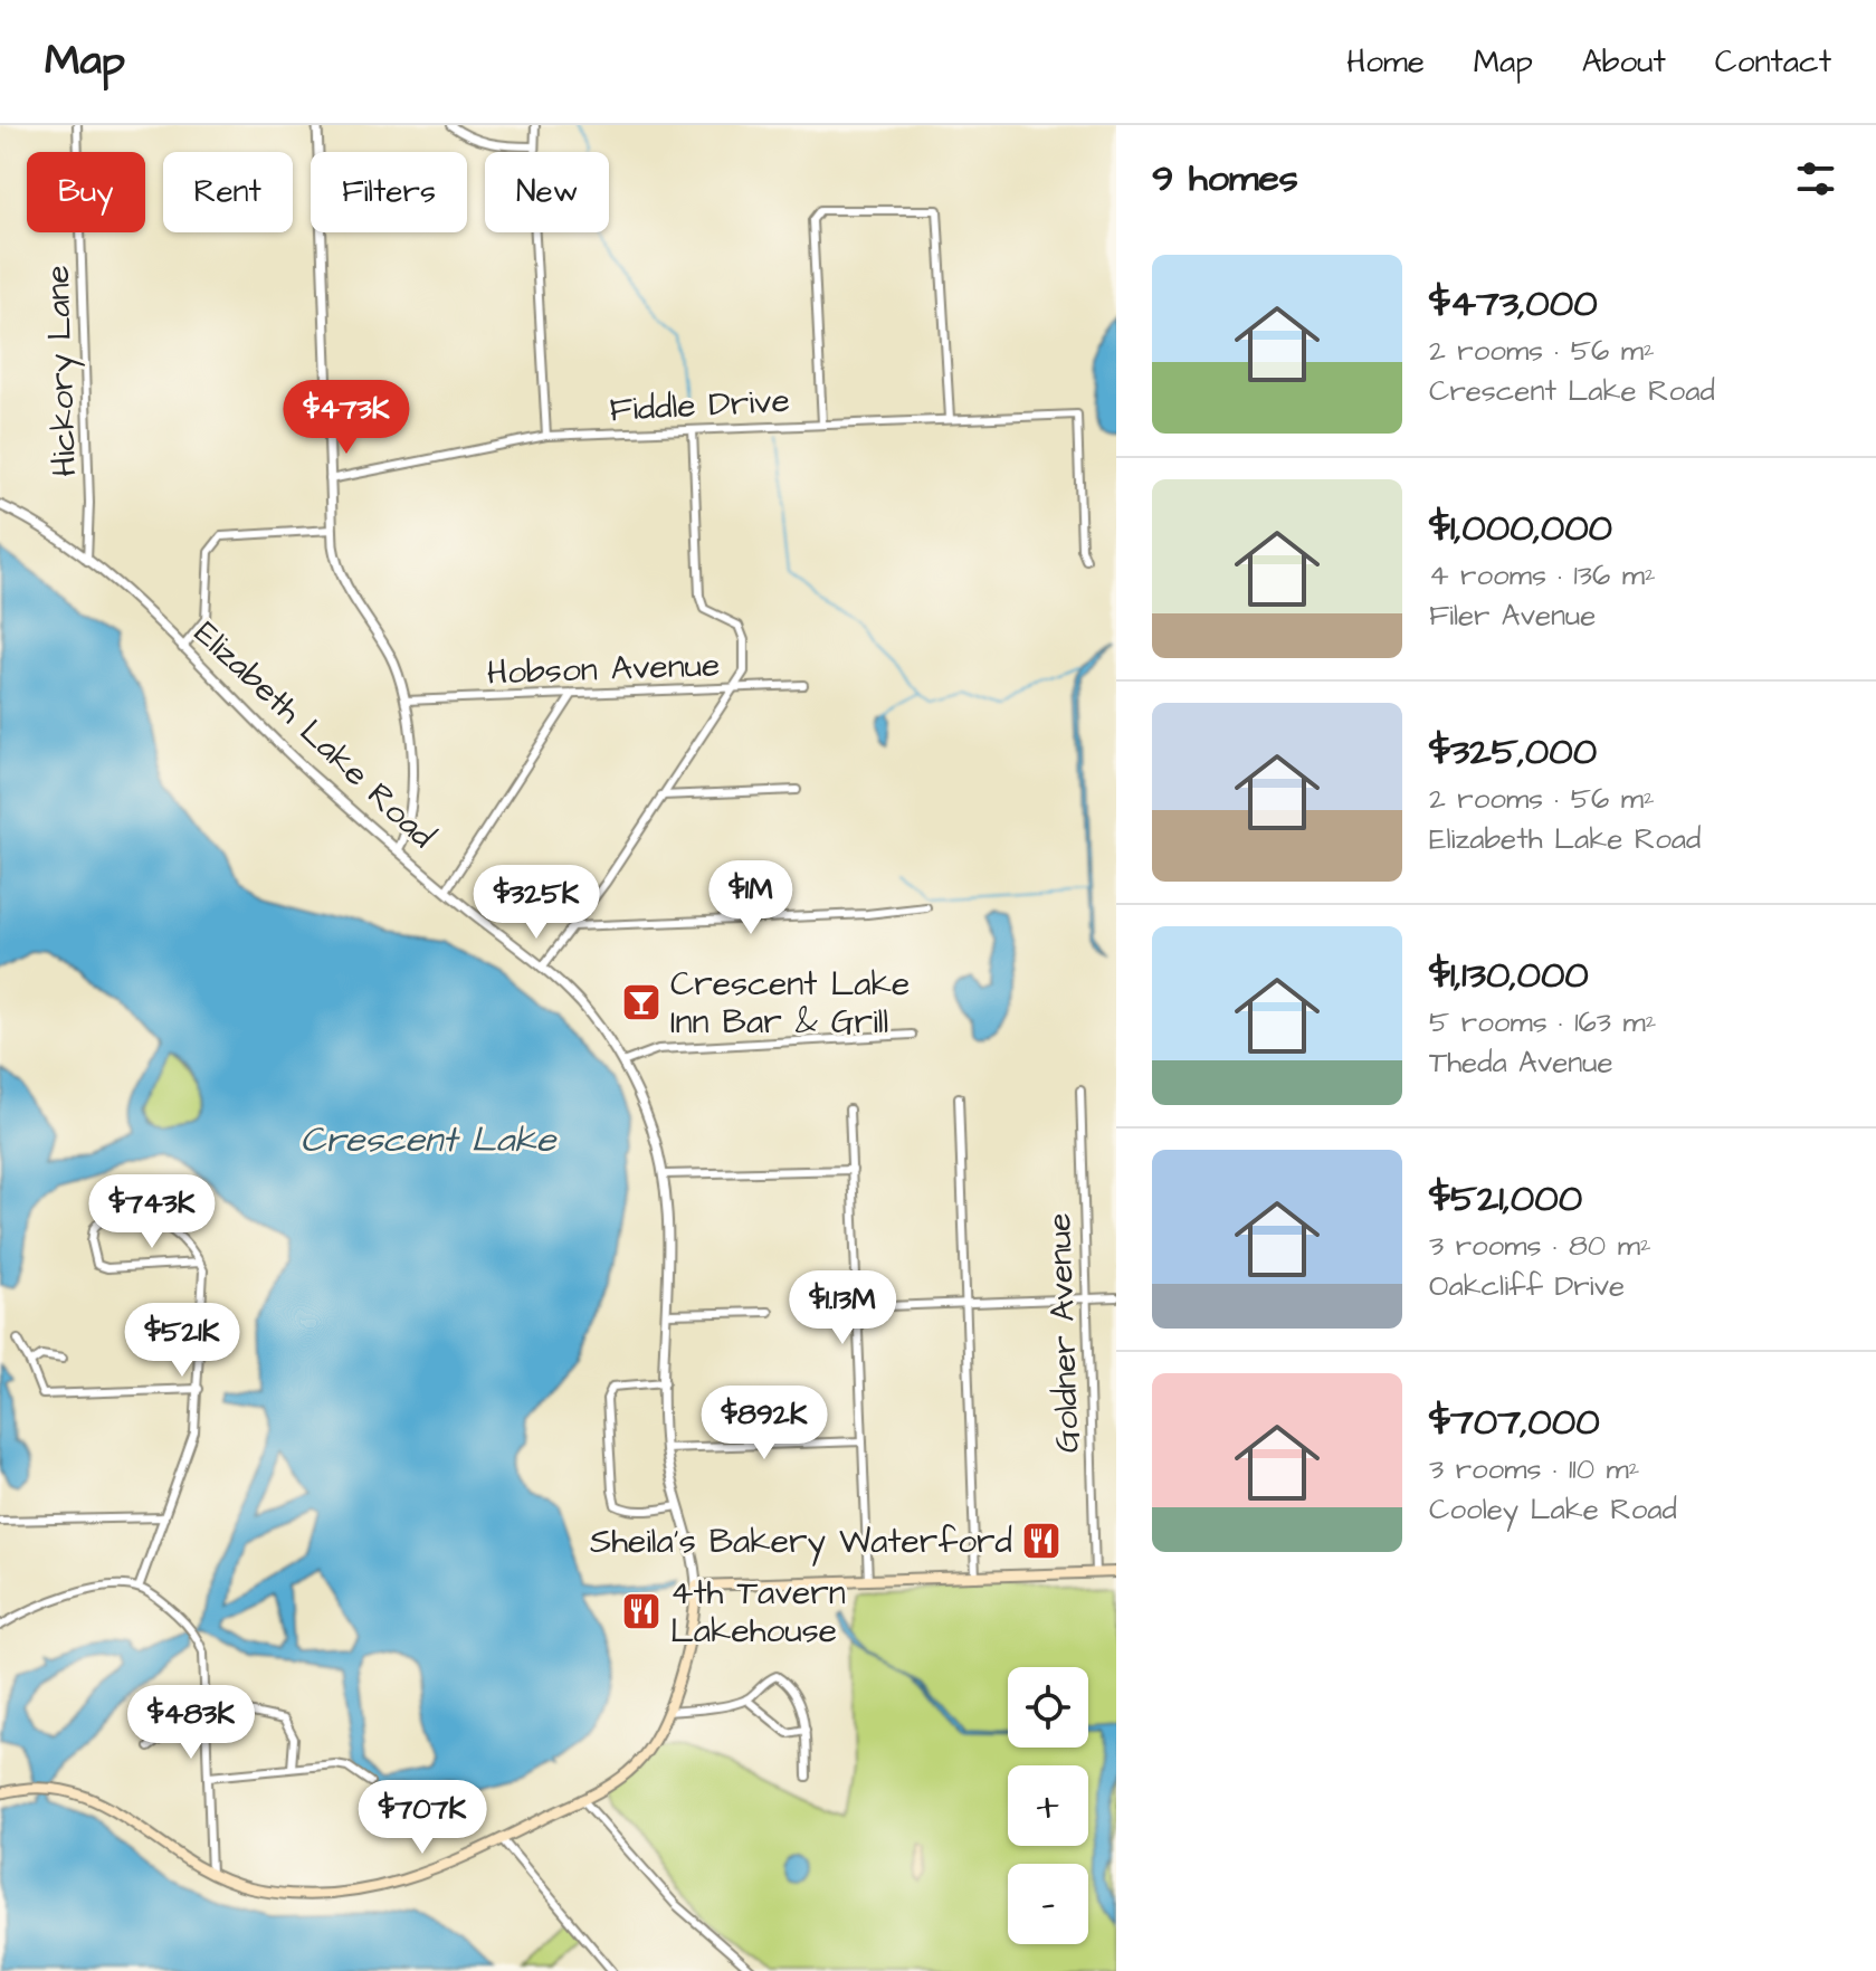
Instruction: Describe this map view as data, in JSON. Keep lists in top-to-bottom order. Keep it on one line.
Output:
{"streets":{"street":["Hickory Lane","Fiddle Drive","Hobson Avenue","Elizabeth Lake Road","Goldner Avenue"]},"crossings":[["Hickory Lane","Elizabeth Lake Road"]],"water":["Crescent Lake"],"places":{"bar":["Crescent Lake Inn Bar & Grill"],"restaurant":["Sheila's Bakery Waterford","4th Tavern Lakehouse"]},"page":{"header":"Map","nav":["Home","Map","About","Contact"],"heading":"9 homes","chip":["Buy","Rent","Filters","New"],"list":[{"name":"$473,000","note":"2 rooms · 56 m² · Crescent Lake Road"},{"name":"$1,000,000","note":"4 rooms · 136 m² · Filer Avenue"},{"name":"$325,000","note":"2 rooms · 56 m² · Elizabeth Lake Road"},{"name":"$1,130,000","note":"5 rooms · 163 m² · Theda Avenue"},{"name":"$521,000","note":"3 rooms · 80 m² · Oakcliff Drive"},{"name":"$707,000","note":"3 rooms · 110 m² · Cooley Lake Road"}],"price":["$473K","$1M","$325K","$743K","$1.13M","$521K","$892K","$483K","$707K"],"map_buttons":["+","−"]}}
